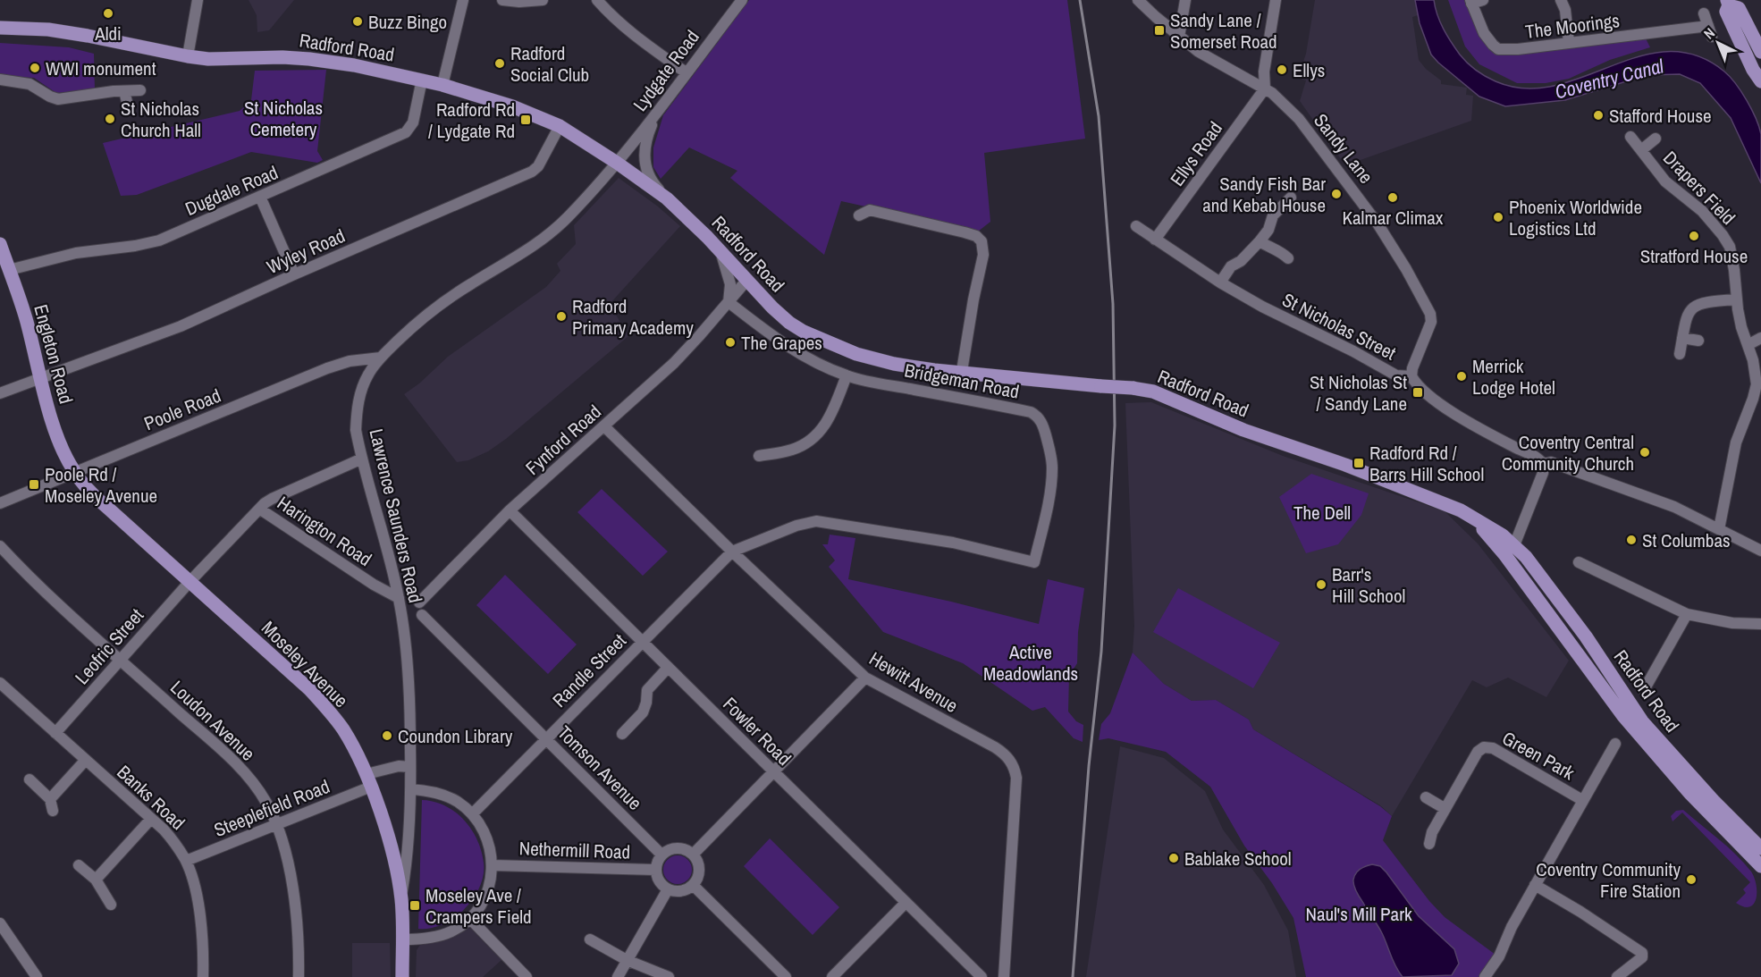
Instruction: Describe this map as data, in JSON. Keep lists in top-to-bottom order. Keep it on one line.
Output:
{"streets":{"main road":["Radford Road","Engleton Road","Moseley Avenue"],"street":["The Moorings","Lydgate Road","Sandy Lane","Ellys Road","Drapers Field","Dugdale Road","Wyley Road","St Nicholas Street","Bridgeman Road","Poole Road","Fynford Road","Lawrence Saunders Road","Harington Road","Leofric Street","Randle Street","Hewitt Avenue","Loudon Avenue","Fowler Road","Green Park","Tomson Avenue","Banks Road","Steeplefield Road","Nethermill Road"]},"crossings":[["Radford Road","Lydgate Road"],["Radford Road","Dugdale Road"],["Radford Road","Wyley Road"],["Radford Road","Fynford Road"],["Radford Road","Lawrence Saunders Road"],["Lydgate Road","Lawrence Saunders Road"],["Sandy Lane","Ellys Road"],["Sandy Lane","St Nicholas Street"],["Ellys Road","St Nicholas Street"],["Drapers Field","St Nicholas Street"],["Dugdale Road","Engleton Road"],["Wyley Road","Engleton Road"],["Engleton Road","Poole Road"],["Engleton Road","Moseley Avenue"],["Bridgeman Road","Fynford Road"],["Bridgeman Road","Randle Street"],["Bridgeman Road","Hewitt Avenue"],["Poole Road","Lawrence Saunders Road"],["Poole Road","Moseley Avenue"],["Fynford Road","Hewitt Avenue"],["Fynford Road","Fowler Road"],["Lawrence Saunders Road","Harington Road"],["Lawrence Saunders Road","Leofric Street"],["Lawrence Saunders Road","Moseley Avenue"],["Lawrence Saunders Road","Steeplefield Road"],["Harington Road","Leofric Street"],["Leofric Street","Moseley Avenue"],["Leofric Street","Loudon Avenue"],["Leofric Street","Banks Road"],["Moseley Avenue","Steeplefield Road"],["Randle Street","Hewitt Avenue"],["Randle Street","Fowler Road"],["Randle Street","Tomson Avenue"],["Loudon Avenue","Steeplefield Road"],["Tomson Avenue","Nethermill Road"],["Banks Road","Steeplefield Road"]],"water":["Coventry Canal"],"parks":["St Nicholas Cemetery","The Dell","Active Meadowlands","Naul's Mill Park"],"places":{"other":["Aldi","Buzz Bingo","Radford Social Club","WWI monument","Ellys","Stafford House","St Nicholas Church Hall","Sandy Fish Bar and Kebab House","Kalmar Climax","Phoenix Worldwide Logistics Ltd","Stratford House","Radford Primary Academy","The Grapes","Merrick Lodge Hotel","Coventry Central Community Church","St Columbas","Barr's Hill School","Coundon Library","Bablake School","Coventry Community Fire Station"],"transit":["Sandy Lane / Somerset Road","Radford Rd / Lydgate Rd","St Nicholas St / Sandy Lane","Radford Rd / Barrs Hill School","Poole Rd / Moseley Avenue","Moseley Ave / Crampers Field"]},"north":"top left"}
